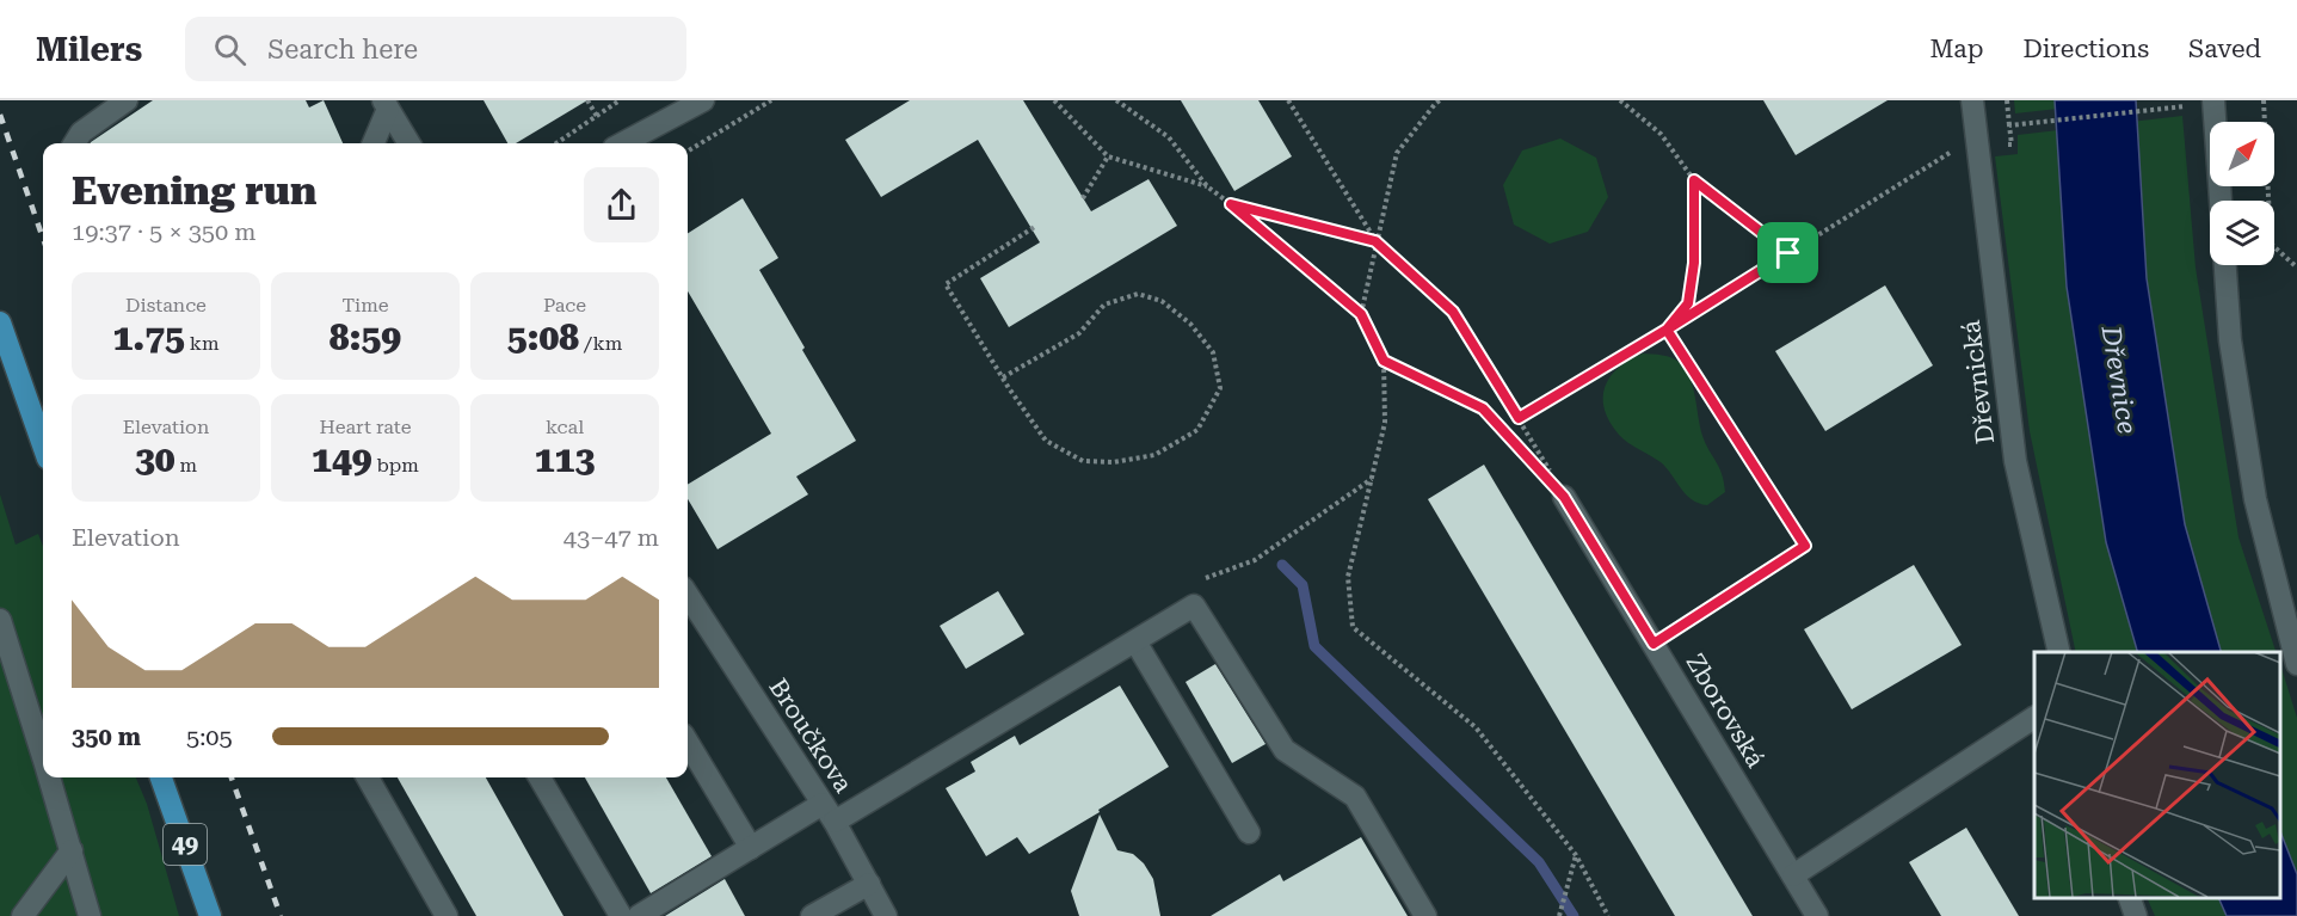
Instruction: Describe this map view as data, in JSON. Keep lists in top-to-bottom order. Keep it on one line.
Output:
{"streets":{"main road":["49"],"street":["Dřevnická","Zborovská","Broučkova"]},"water":["Dřevnice"],"north":"top right","page":{"header":"Milers","search":"Search here","nav":["Map","Directions","Saved"],"heading":["Evening run","19:37 · 5 × 350 m"],"stats":[["Distance","1.75 km"],["Time","8:59"],["Pace","5:08 /km"],["Elevation","30 m"],["Heart rate","149 bpm"],["kcal","113"]],"chart":["Elevation","43–47 m"],"list":[{"name":"350 m","note":"5:05"}]}}
